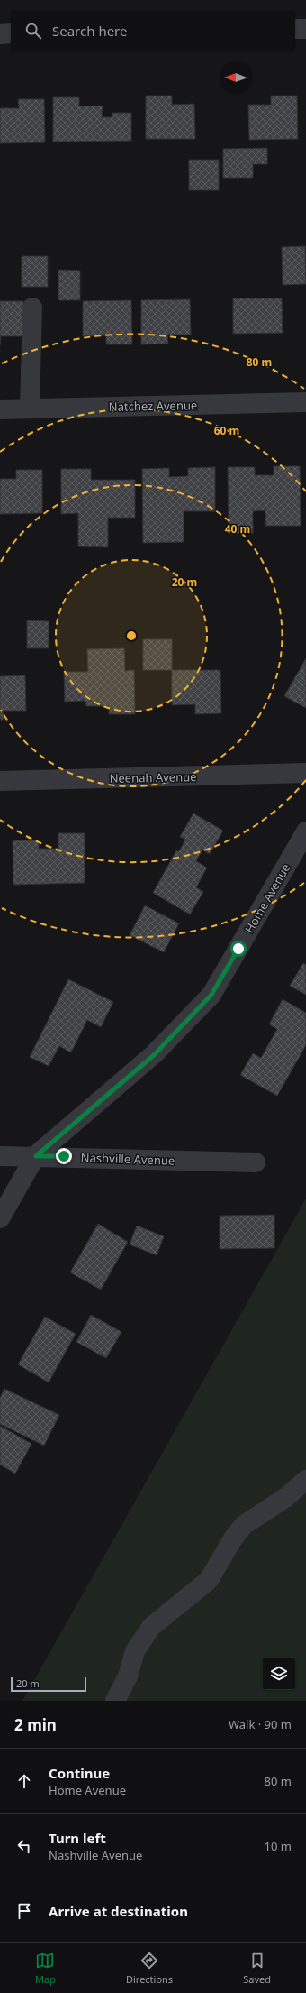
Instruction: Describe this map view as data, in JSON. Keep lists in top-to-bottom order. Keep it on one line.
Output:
{"streets":{"street":["Natchez Avenue","Neenah Avenue","Home Avenue","Nashville Avenue"]},"crossings":[["Home Avenue","Nashville Avenue"]],"scale_bar":"20 m","north":"left","page":{"search":"Search here","scale":"20 m","heading":["2 min","Walk · 90 m"],"list":[["Continue","Home Avenue","80 m"],["Turn left","Nashville Avenue","10 m"],"Arrive at destination"],"nav":["Map","Directions","Saved"]},"rings":["80 m","60 m","40 m","20 m"]}
